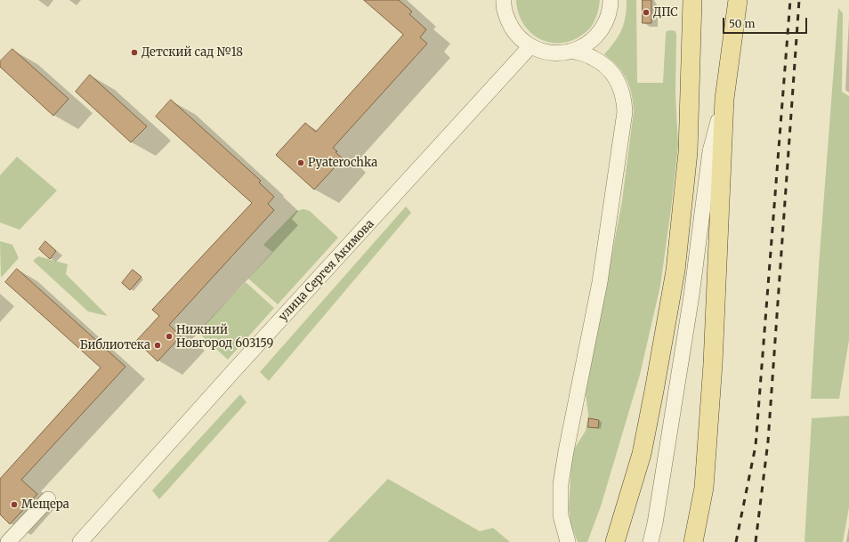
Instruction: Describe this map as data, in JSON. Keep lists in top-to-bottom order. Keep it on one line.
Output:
{"streets":{"street":["улица Сергея Акимова"]},"places":["ДПС","Детский сад №18","Pyaterochka","Нижний Новгород 603159","Библиотека","Мещера"],"scale_bar":"50 m"}
